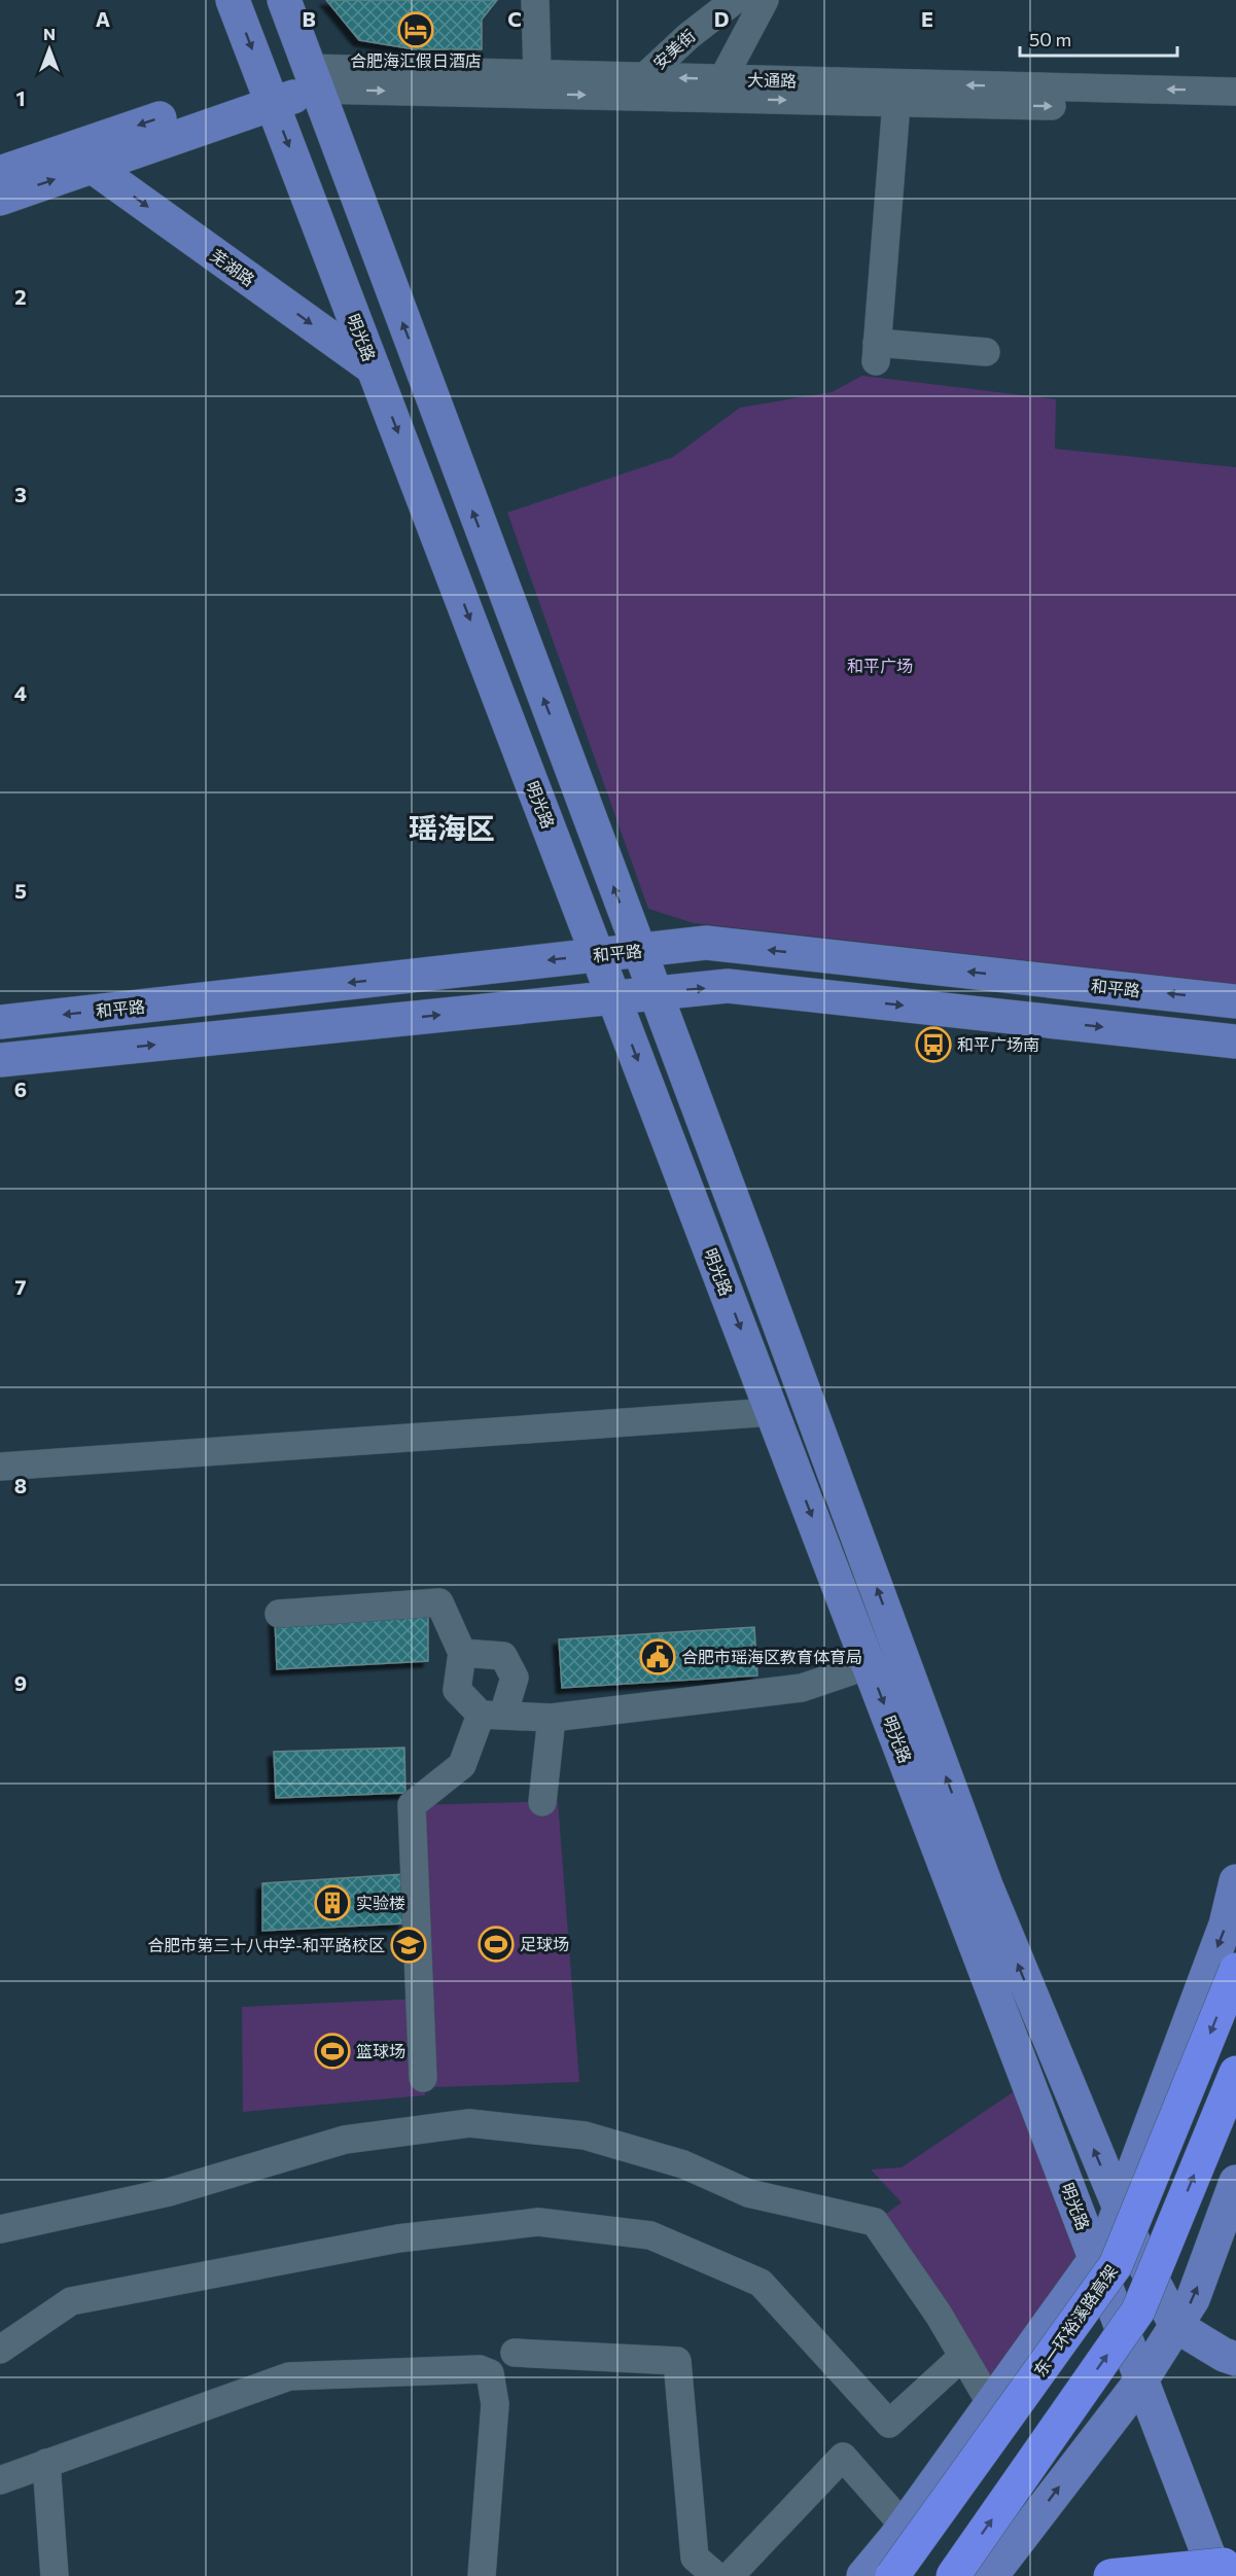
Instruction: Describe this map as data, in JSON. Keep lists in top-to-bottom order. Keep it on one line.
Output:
{"streets":{"highway":["东一环裕溪路高架"],"main road":["芜湖路","明光路","和平路"],"street":["安美街","大通路"]},"crossings":[["安美街","大通路"],["大通路","明光路"],["芜湖路","明光路"],["明光路","和平路"]],"one_way":["芜湖路"],"districts":["瑶海区"],"parks":["和平广场"],"places":{"hotel":["合肥海汇假日酒店"],"bus stop":["和平广场南"],"public building":["合肥市瑶海区教育体育局"],"building":["实验楼"],"sports":["足球场","篮球场"],"school or university":["合肥市第三十八中学-和平路校区"]},"scale_bar":"50 m","north":"top","grid":{"columns":["A","B","C","D","E"],"rows":["1","2","3","4","5","6","7","8","9"]}}
